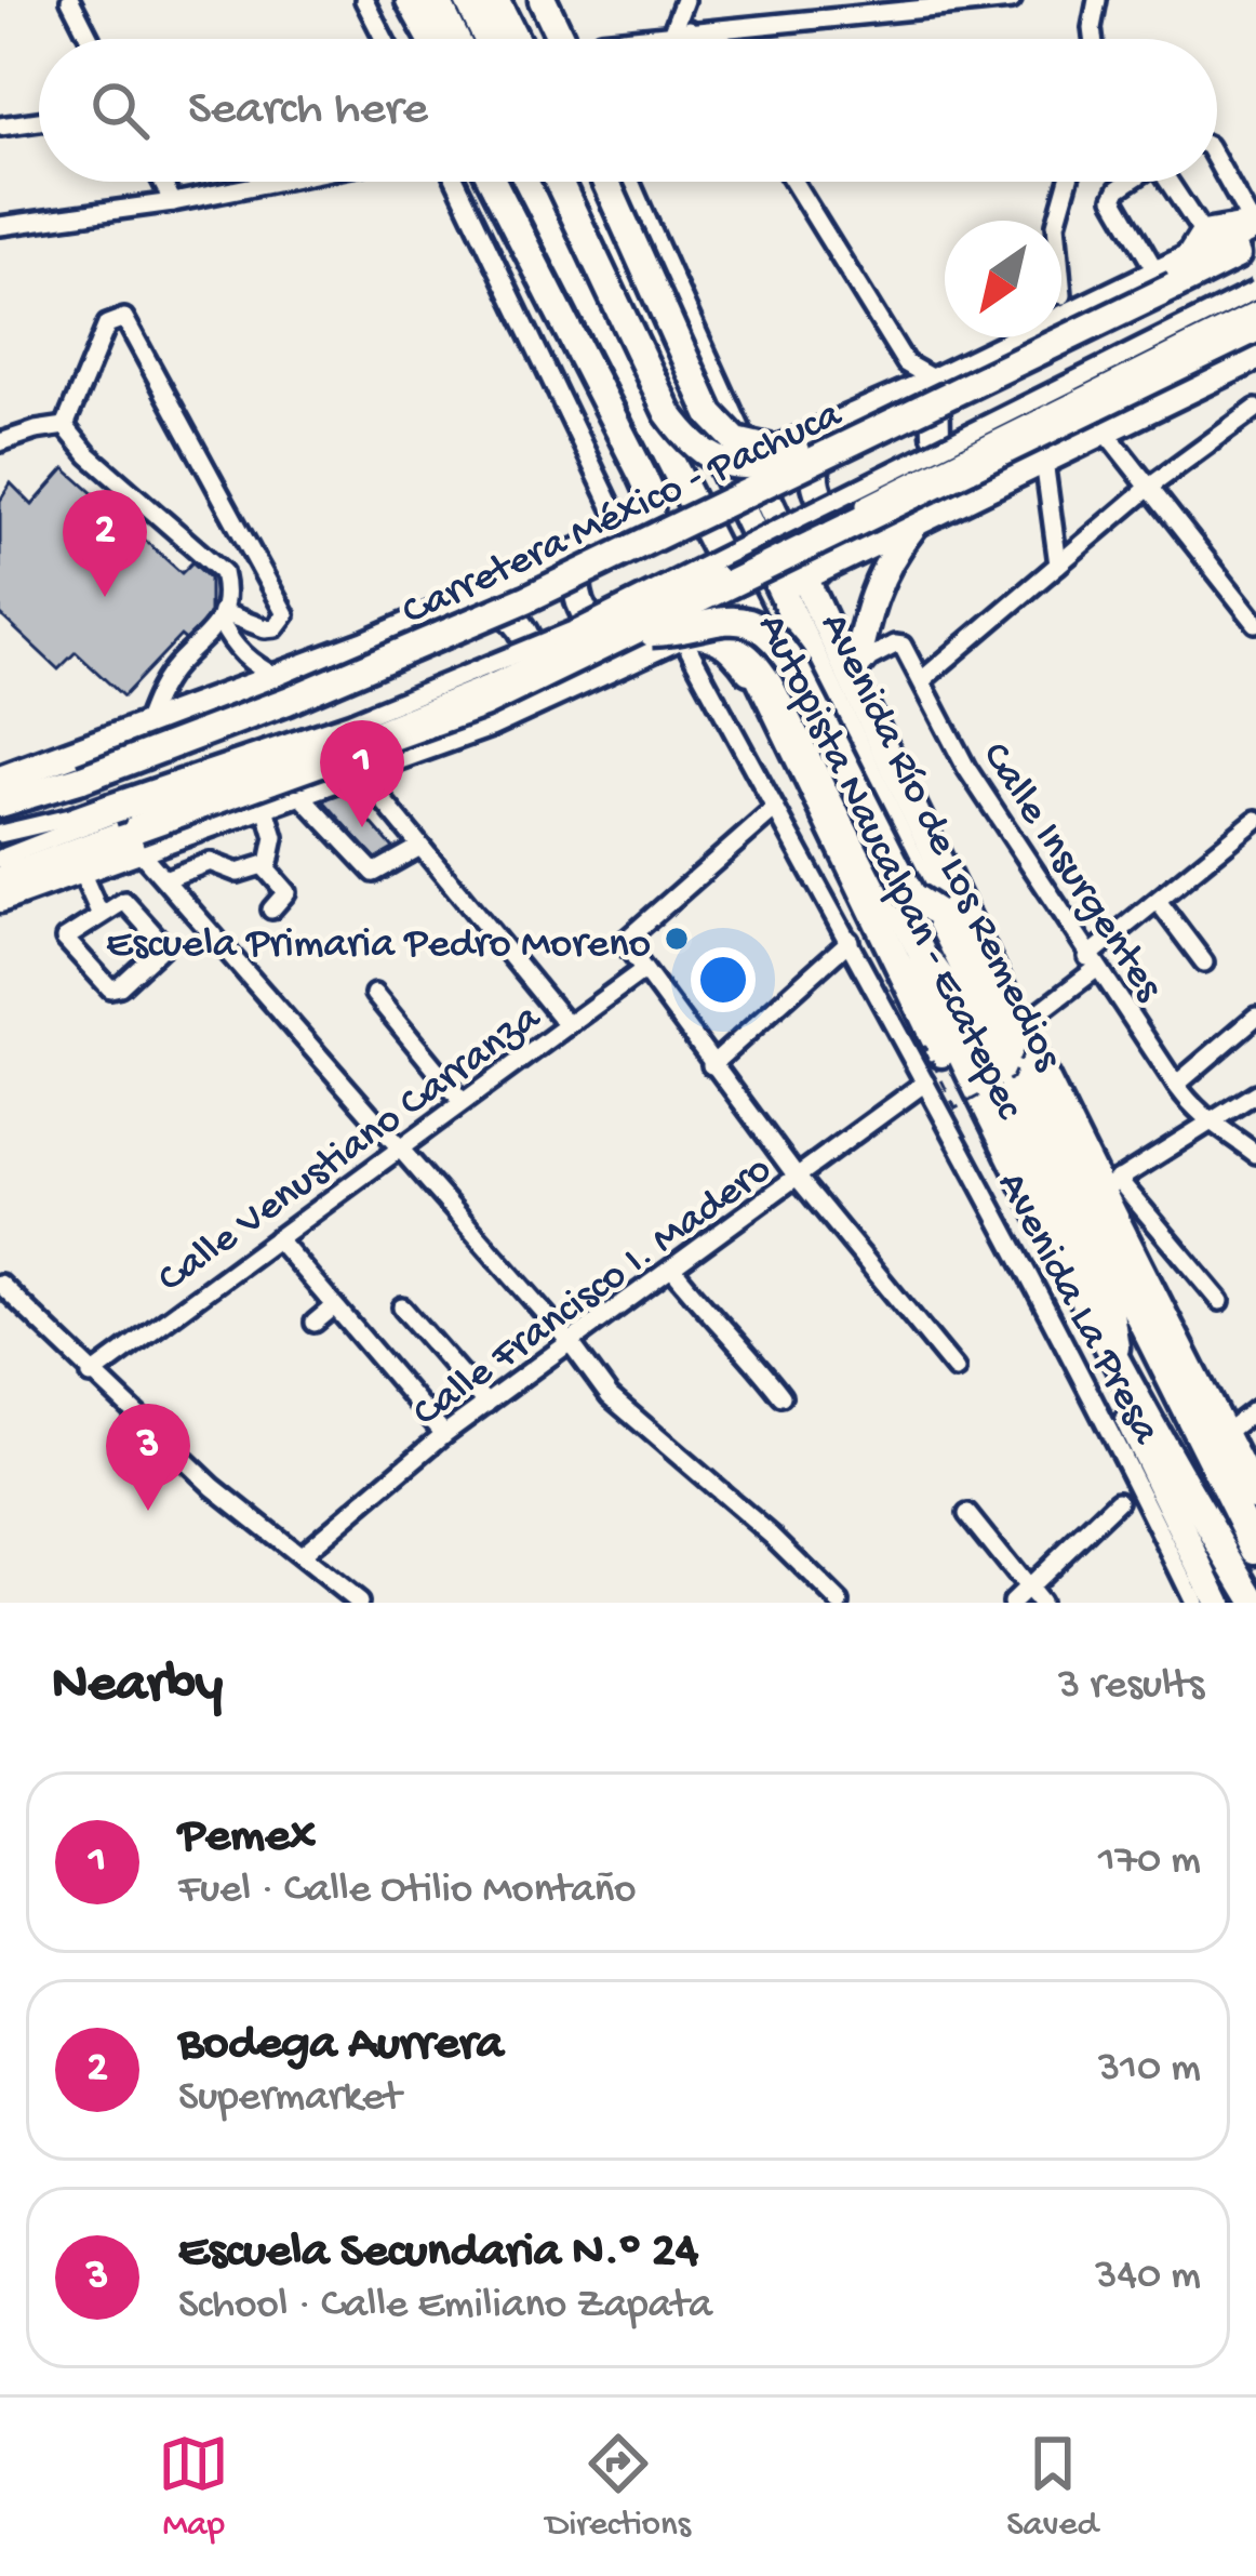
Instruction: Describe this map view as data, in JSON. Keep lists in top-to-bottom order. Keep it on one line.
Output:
{"streets":{"highway":["Carretera México - Pachuca","Avenida Río de Los Remedios","Autopista Naucalpan - Ecatepec"],"street":["Calle Insurgentes","Calle Venustiano Carranza","Calle Francisco I. Madero","Avenida La Presa"]},"crossings":[["Calle Francisco I. Madero","Avenida La Presa"]],"places":["Escuela Primaria Pedro Moreno"],"north":"bottom left","page":{"search":"Search here","pins":["2","1","3"],"heading":["Nearby","3 results"],"list":[{"mark":"1","name":"Pemex","note":"Fuel · Calle Otilio Montaño","value":"170 m"},{"mark":"2","name":"Bodega Aurrera","note":"Supermarket","value":"310 m"},{"mark":"3","name":"Escuela Secundaria N.º 24","note":"School · Calle Emiliano Zapata","value":"340 m"}],"nav":["Map","Directions","Saved"]}}
